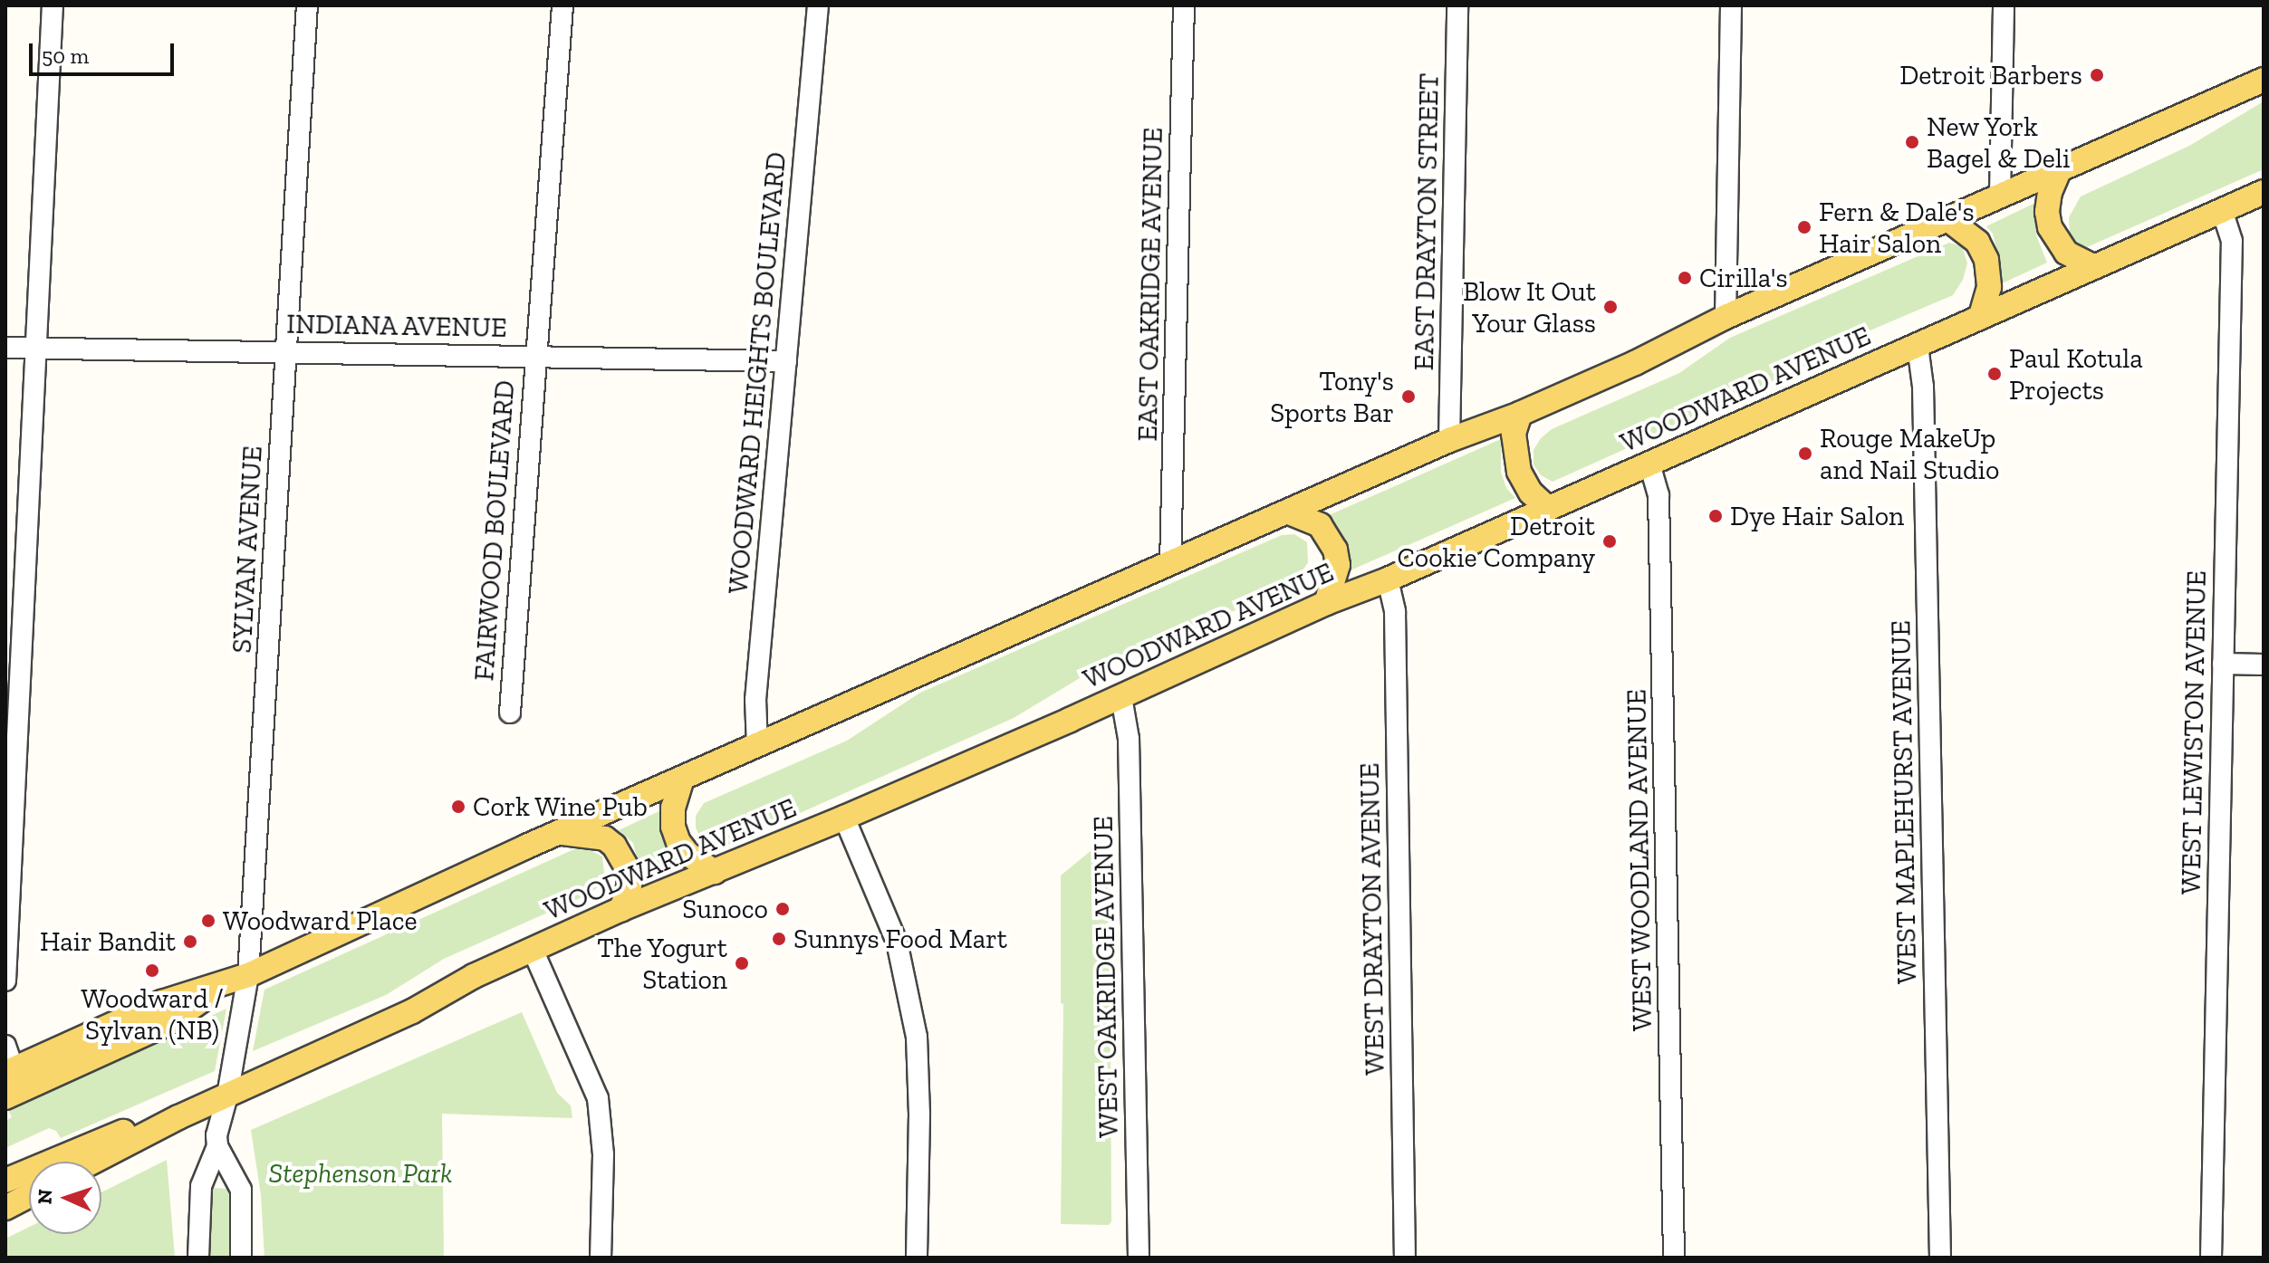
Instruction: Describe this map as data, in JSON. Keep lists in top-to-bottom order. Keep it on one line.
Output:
{"streets":{"main road":["WOODWARD AVENUE"],"street":["EAST DRAYTON STREET","EAST OAKRIDGE AVENUE","INDIANA AVENUE","WOODWARD HEIGHTS BOULEVARD","FAIRWOOD BOULEVARD","SYLVAN AVENUE","WEST LEWISTON AVENUE","WEST MAPLEHURST AVENUE","WEST WOODLAND AVENUE","WEST DRAYTON AVENUE","WEST OAKRIDGE AVENUE"]},"crossings":[["INDIANA AVENUE","WOODWARD HEIGHTS BOULEVARD"],["INDIANA AVENUE","FAIRWOOD BOULEVARD"],["INDIANA AVENUE","SYLVAN AVENUE"],["WOODWARD AVENUE","SYLVAN AVENUE"],["WOODWARD AVENUE","WEST LEWISTON AVENUE"],["WOODWARD AVENUE","WEST MAPLEHURST AVENUE"],["WOODWARD AVENUE","WEST WOODLAND AVENUE"],["WOODWARD AVENUE","WEST DRAYTON AVENUE"],["WOODWARD AVENUE","WEST OAKRIDGE AVENUE"]],"parks":["Stephenson Park"],"places":["Detroit Barbers","New York Bagel & Deli","Fern & Dale's Hair Salon","Cirilla's","Blow It Out Your Glass","Paul Kotula Projects","Tony's Sports Bar","Rouge MakeUp and Nail Studio","Dye Hair Salon","Detroit Cookie Company","Cork Wine Pub","Sunoco","Woodward Place","Sunnys Food Mart","Hair Bandit","The Yogurt Station","Woodward / Sylvan (NB)"],"scale_bar":"50 m","north":"left"}
